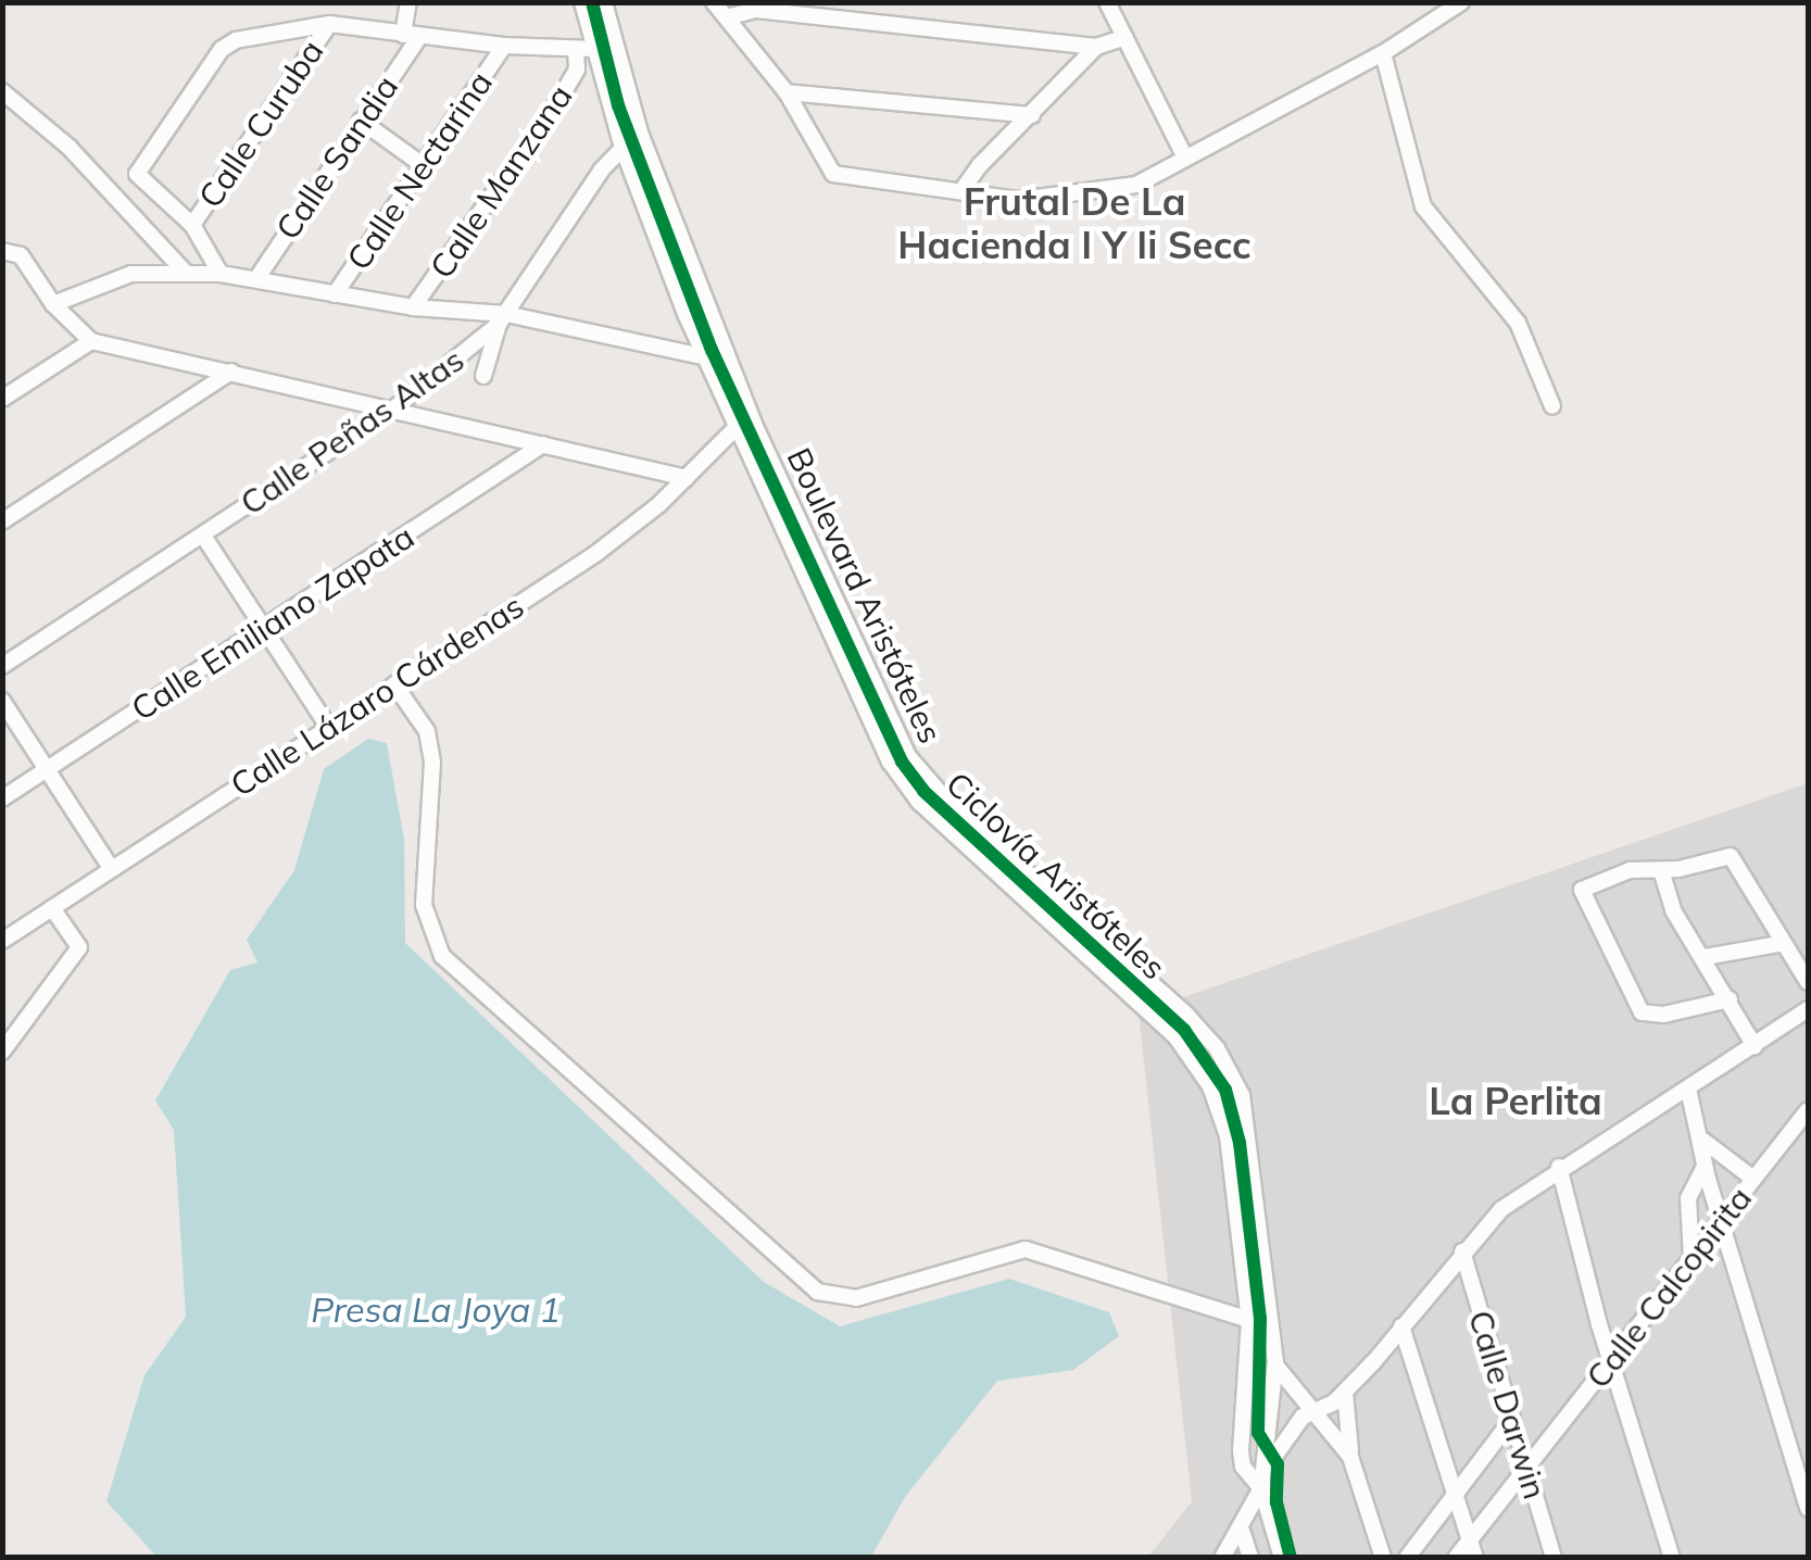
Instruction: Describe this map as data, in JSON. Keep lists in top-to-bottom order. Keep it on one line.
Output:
{"streets":{"street":["Calle Curuba","Calle Sandia","Calle Nectarina","Calle Manzana","Calle Peñas Altas","Boulevard Aristóteles","Calle Emiliano Zapata","Calle Lázaro Cárdenas","Calle Calcopirita","Calle Darwin"],"cycle path":["Ciclovía Aristóteles"]},"crossings":[["Calle Peñas Altas","Boulevard Aristóteles"],["Boulevard Aristóteles","Calle Lázaro Cárdenas"],["Calle Calcopirita","Calle Darwin"]],"districts":["Frutal De La Hacienda I Y Ii Secc","La Perlita"],"water":["Presa La Joya 1"]}
